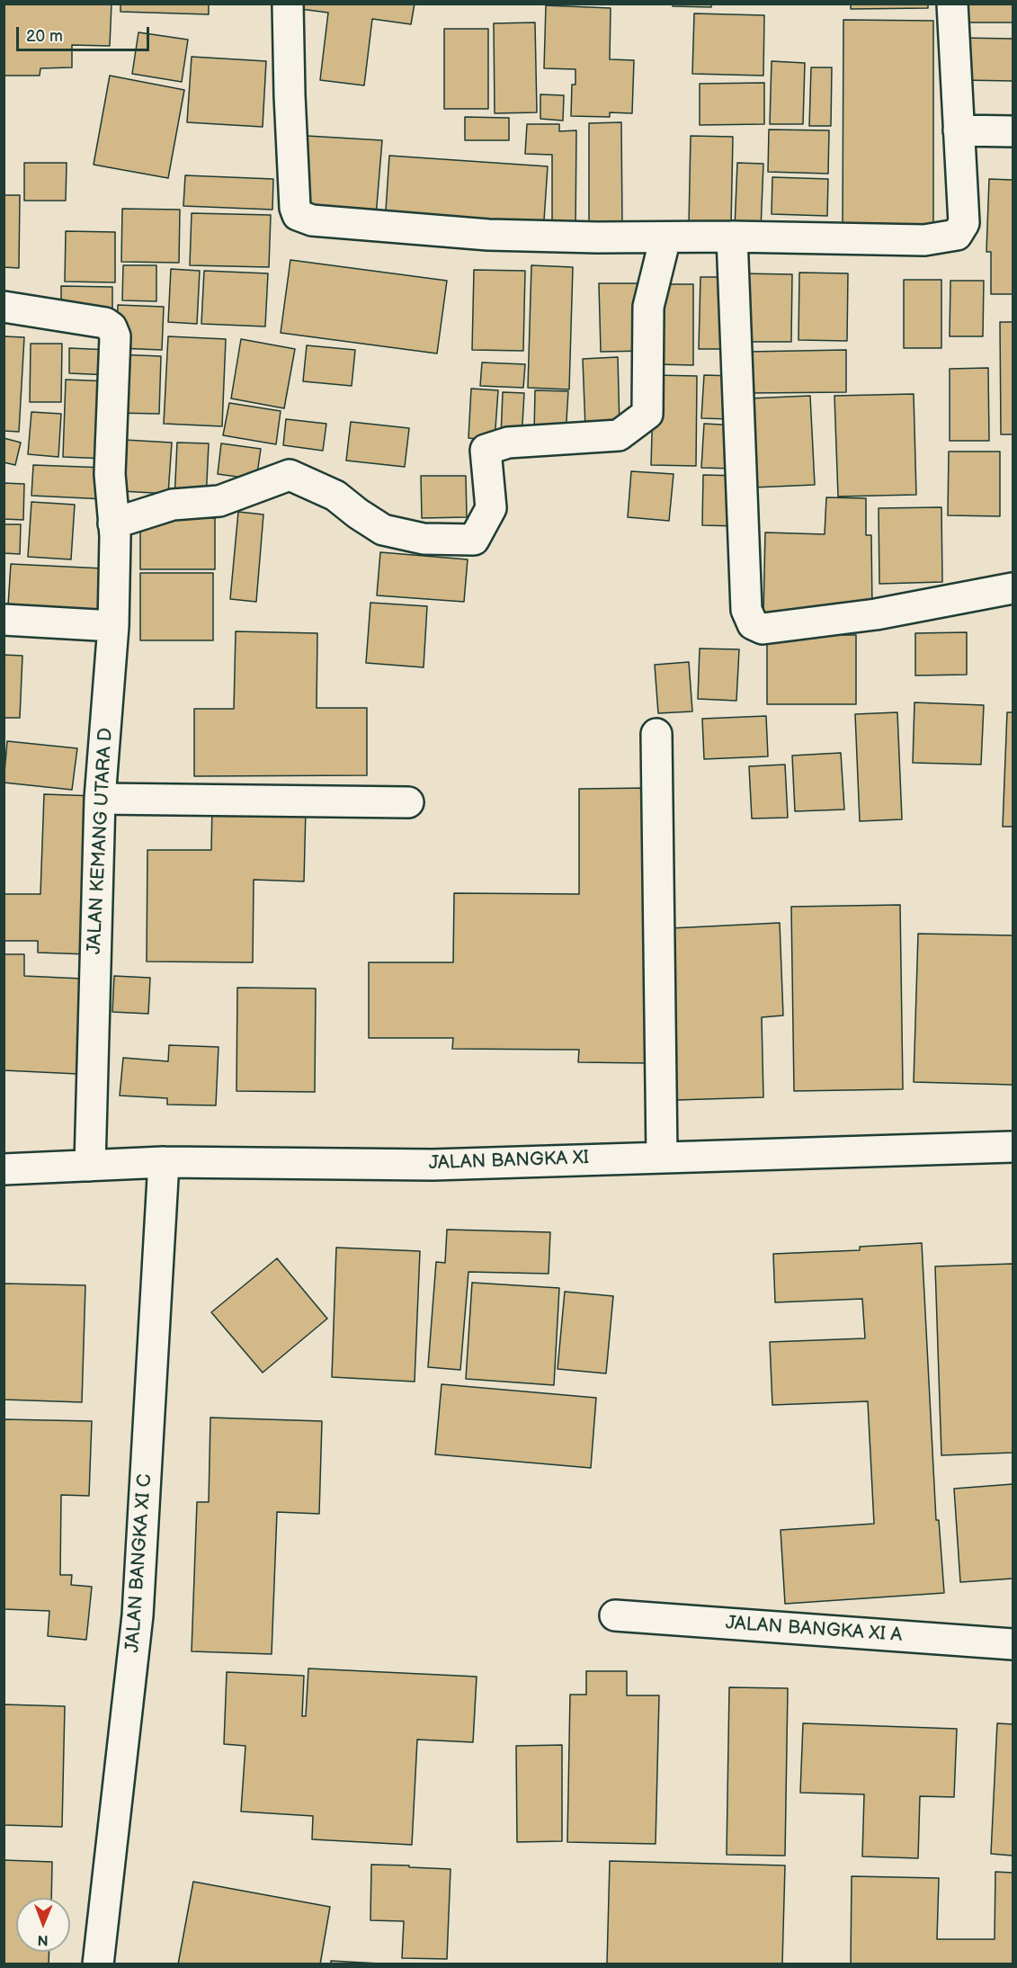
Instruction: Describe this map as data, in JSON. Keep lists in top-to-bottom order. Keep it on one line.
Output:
{"streets":{"street":["JALAN KEMANG UTARA D","JALAN BANGKA XI","JALAN BANGKA XI C","JALAN BANGKA XI A"]},"crossings":[["JALAN KEMANG UTARA D","JALAN BANGKA XI"],["JALAN BANGKA XI","JALAN BANGKA XI C"]],"scale_bar":"20 m","north":"bottom"}
